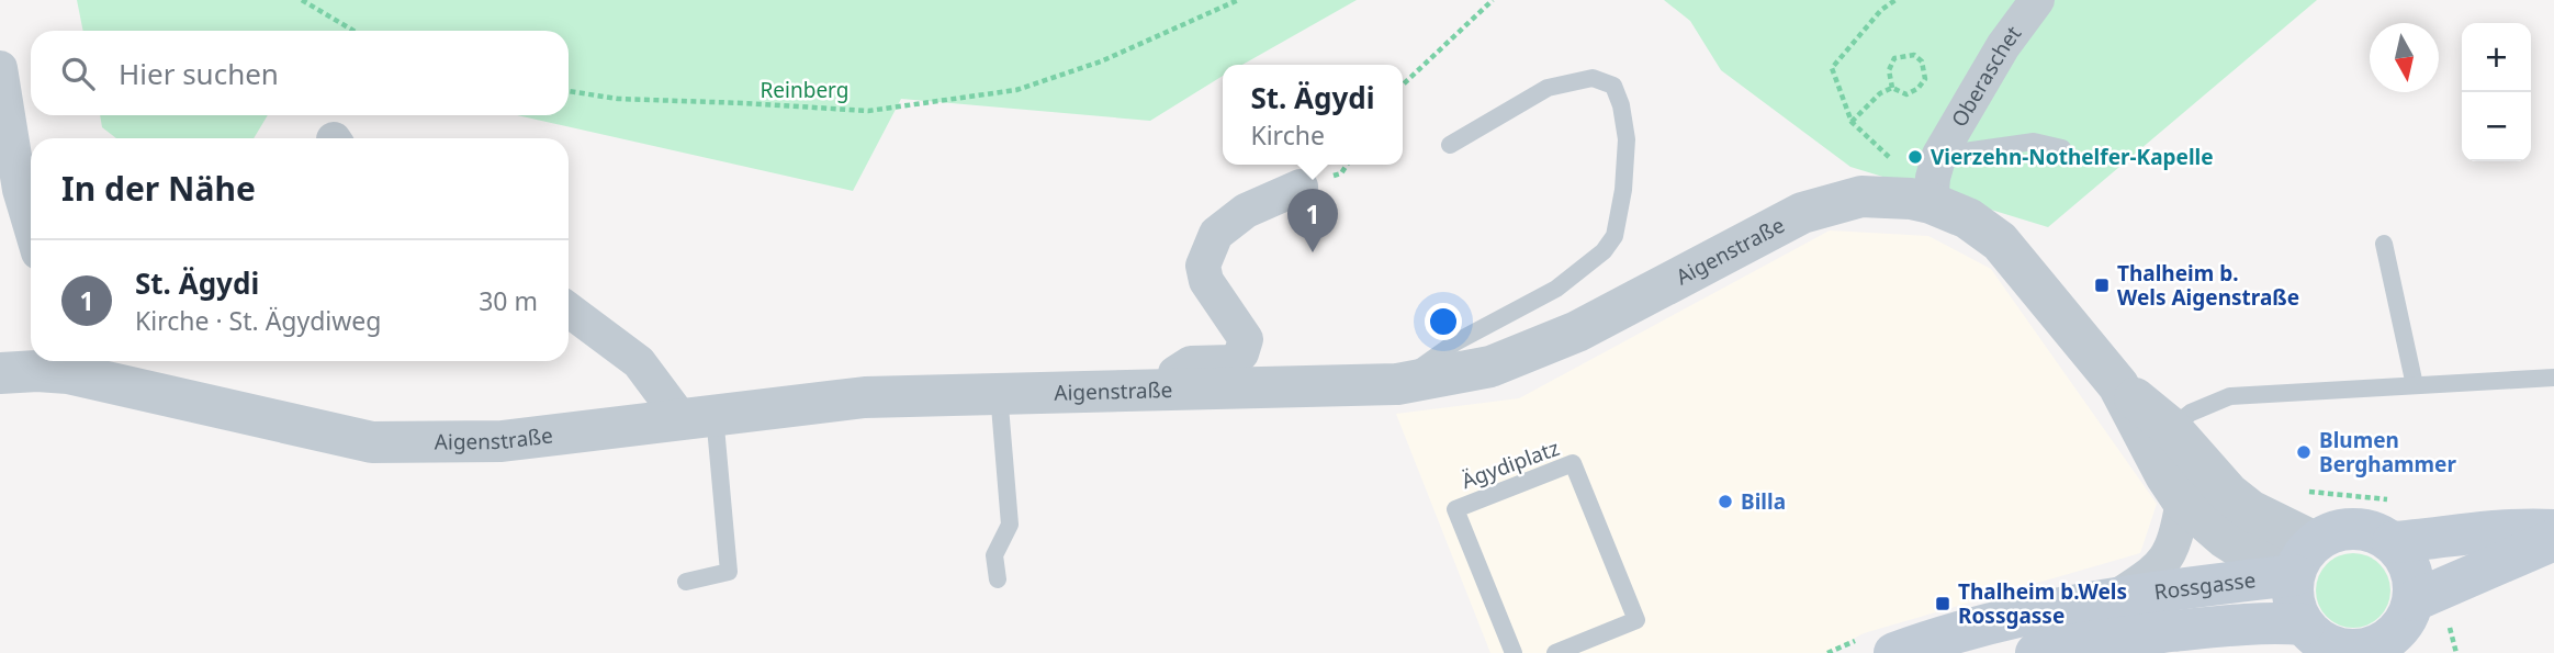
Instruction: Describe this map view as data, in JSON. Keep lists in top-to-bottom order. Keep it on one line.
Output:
{"streets":{"main road":["Rossgasse"],"street":["Oberaschet","Aigenstraße"],"lane":["Ägydiplatz"]},"crossings":[["Oberaschet","Aigenstraße"],["Aigenstraße","Rossgasse"]],"parks":["Reinberg"],"places":{"other":["Vierzehn-Nothelfer-Kapelle","Blumen Berghammer","Billa"],"transit":["Thalheim b. Wels Aigenstraße","Thalheim b.Wels Rossgasse"]},"north":"bottom","page":{"map_buttons":["+","−"],"search":"Hier suchen","popup":["St. Ägydi","Kirche"],"heading":"In der Nähe","pins":"1","list":[{"mark":"1","name":"St. Ägydi","note":"Kirche · St. Ägydiweg","value":"30 m"}]}}
